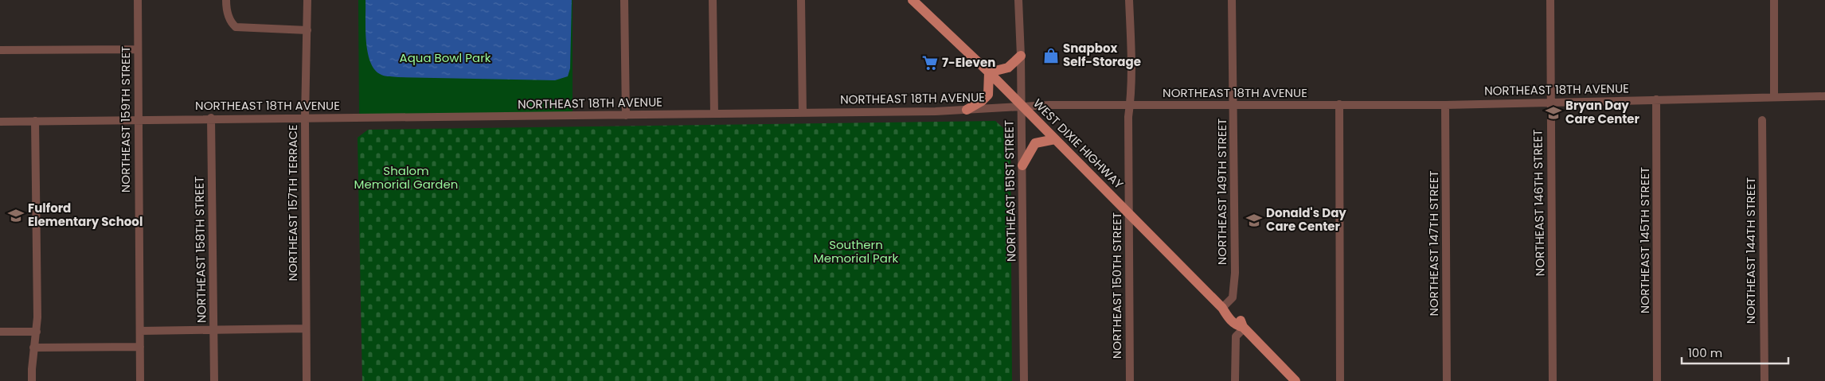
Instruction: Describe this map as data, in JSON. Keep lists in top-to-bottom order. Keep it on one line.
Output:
{"streets":{"main road":["WEST DIXIE HIGHWAY"],"street":["NORTHEAST 18TH AVENUE","NORTHEAST 159TH STREET","NORTHEAST 151ST STREET","NORTHEAST 149TH STREET","NORTHEAST 157TH TERRACE","NORTHEAST 146TH STREET","NORTHEAST 145TH STREET","NORTHEAST 147TH STREET","NORTHEAST 158TH STREET","NORTHEAST 144TH STREET","NORTHEAST 150TH STREET"]},"crossings":[["NORTHEAST 18TH AVENUE","NORTHEAST 159TH STREET"],["NORTHEAST 18TH AVENUE","WEST DIXIE HIGHWAY"],["NORTHEAST 18TH AVENUE","NORTHEAST 151ST STREET"],["NORTHEAST 18TH AVENUE","NORTHEAST 149TH STREET"],["NORTHEAST 18TH AVENUE","NORTHEAST 157TH TERRACE"],["NORTHEAST 18TH AVENUE","NORTHEAST 146TH STREET"],["NORTHEAST 18TH AVENUE","NORTHEAST 145TH STREET"],["NORTHEAST 18TH AVENUE","NORTHEAST 147TH STREET"],["NORTHEAST 18TH AVENUE","NORTHEAST 158TH STREET"],["NORTHEAST 18TH AVENUE","NORTHEAST 150TH STREET"],["WEST DIXIE HIGHWAY","NORTHEAST 151ST STREET"],["WEST DIXIE HIGHWAY","NORTHEAST 149TH STREET"],["WEST DIXIE HIGHWAY","NORTHEAST 150TH STREET"]],"parks":["Aqua Bowl Park","Shalom Memorial Garden","Southern Memorial Park"],"places":{"shop":["Snapbox Self-Storage"],"supermarket":["7-Eleven"],"school or university":["Bryan Day Care Center","Fulford Elementary School","Donald's Day Care Center"]},"scale_bar":"100 m"}
